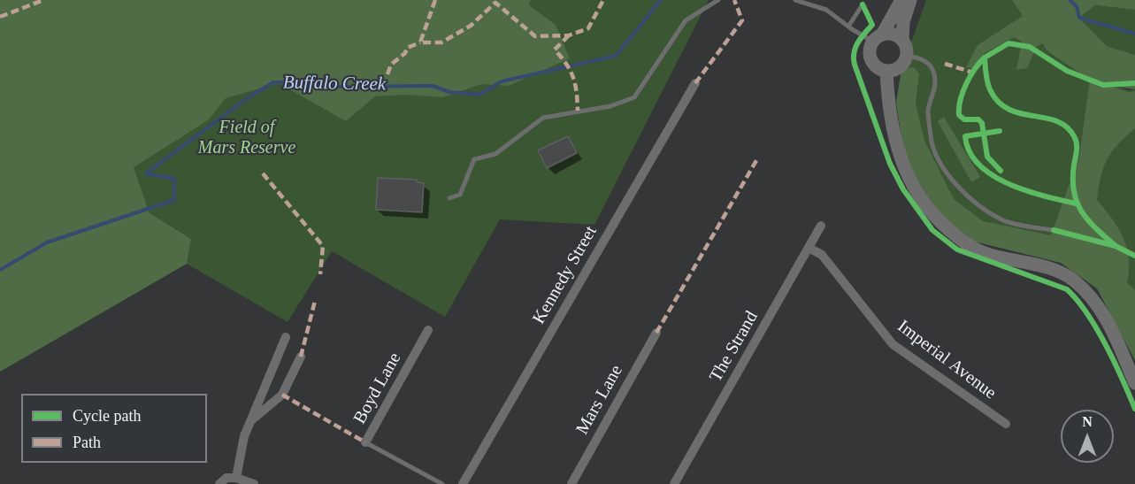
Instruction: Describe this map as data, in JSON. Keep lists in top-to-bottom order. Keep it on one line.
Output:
{"streets":{"street":["Kennedy Street","The Strand","Imperial Avenue","Boyd Lane","Mars Lane"]},"crossings":[["The Strand","Imperial Avenue"]],"water":["Buffalo Creek"],"parks":["Field of Mars Reserve"],"legend":["Cycle path","Path"],"north":"top"}
